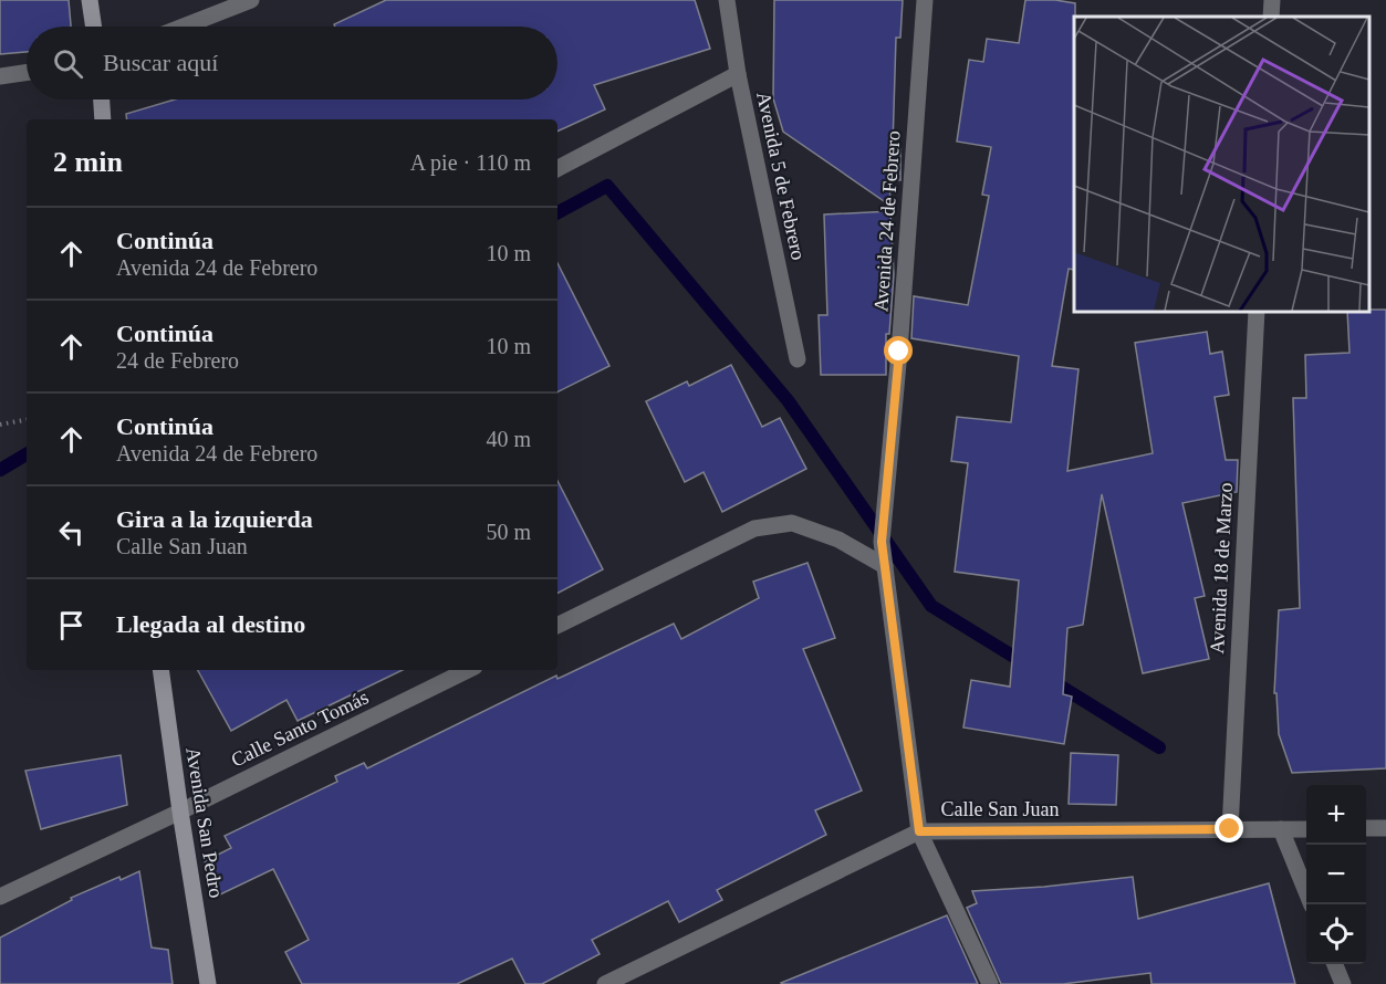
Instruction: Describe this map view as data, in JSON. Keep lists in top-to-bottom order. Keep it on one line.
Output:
{"streets":{"street":["Avenida 5 de Febrero","Avenida 24 de Febrero","Avenida 18 de Marzo","Calle Santo Tomás","Calle San Juan","Avenida San Pedro"]},"crossings":[["Avenida 18 de Marzo","Calle San Juan"],["Calle Santo Tomás","Avenida San Pedro"]],"page":{"search":"Buscar aquí","heading":["2 min","A pie · 110 m"],"list":[["Continúa","Avenida 24 de Febrero","10 m"],["Continúa","24 de Febrero","10 m"],["Continúa","Avenida 24 de Febrero","40 m"],["Gira a la izquierda","Calle San Juan","50 m"],"Llegada al destino"],"map_buttons":["+","−"]}}
